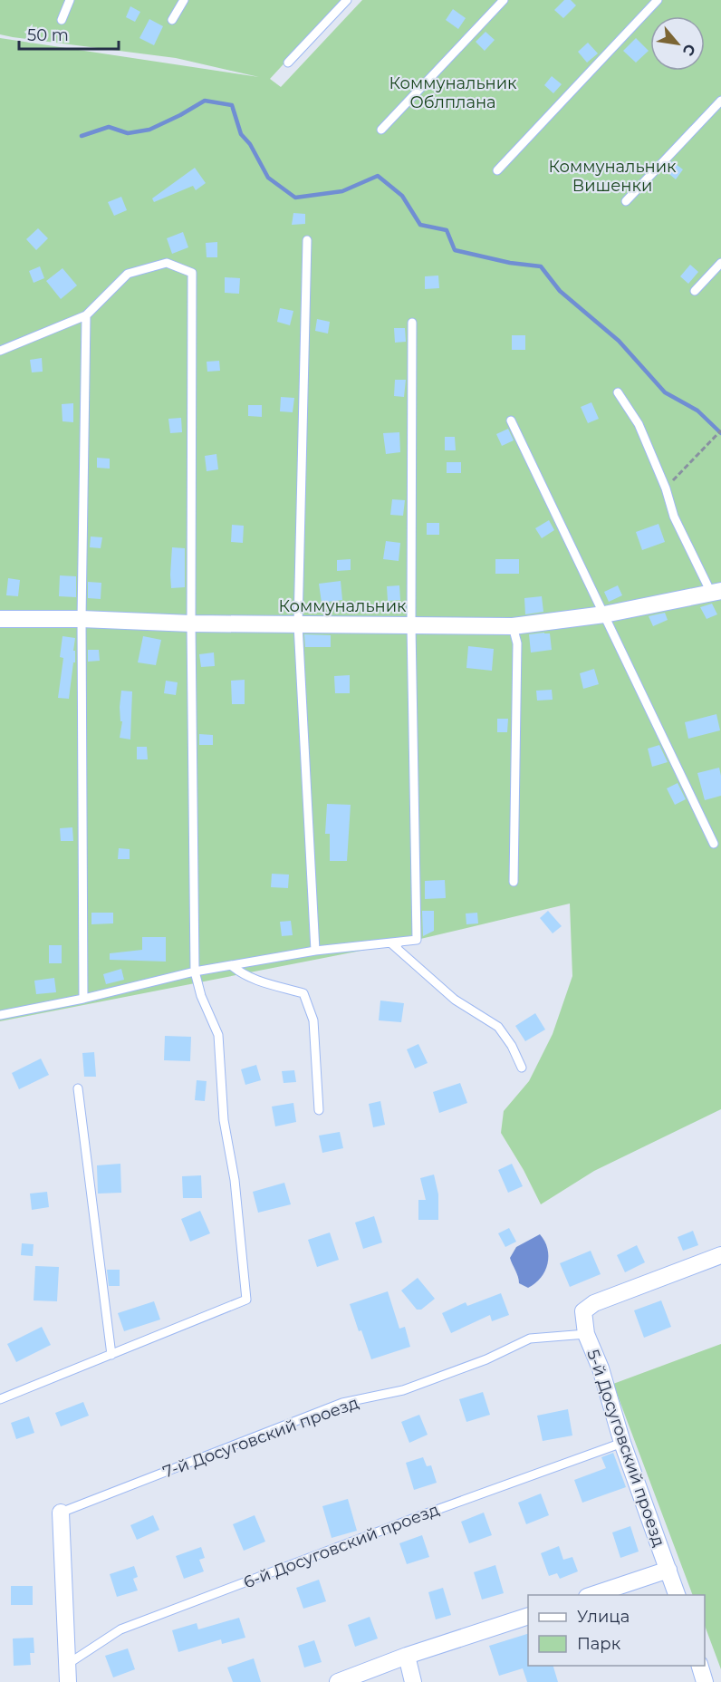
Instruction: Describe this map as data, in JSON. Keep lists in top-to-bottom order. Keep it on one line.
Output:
{"streets":{"street":["5-й Досуговский проезд"],"lane":["7-й Досуговский проезд","6-й Досуговский проезд"]},"crossings":[["7-й Досуговский проезд","5-й Досуговский проезд"],["5-й Досуговский проезд","6-й Досуговский проезд"]],"parks":["Коммунальник Облплана","Коммунальник Вишенки","Коммунальник"],"legend":["Улица","Парк"],"scale_bar":"50 m","north":"bottom right"}
